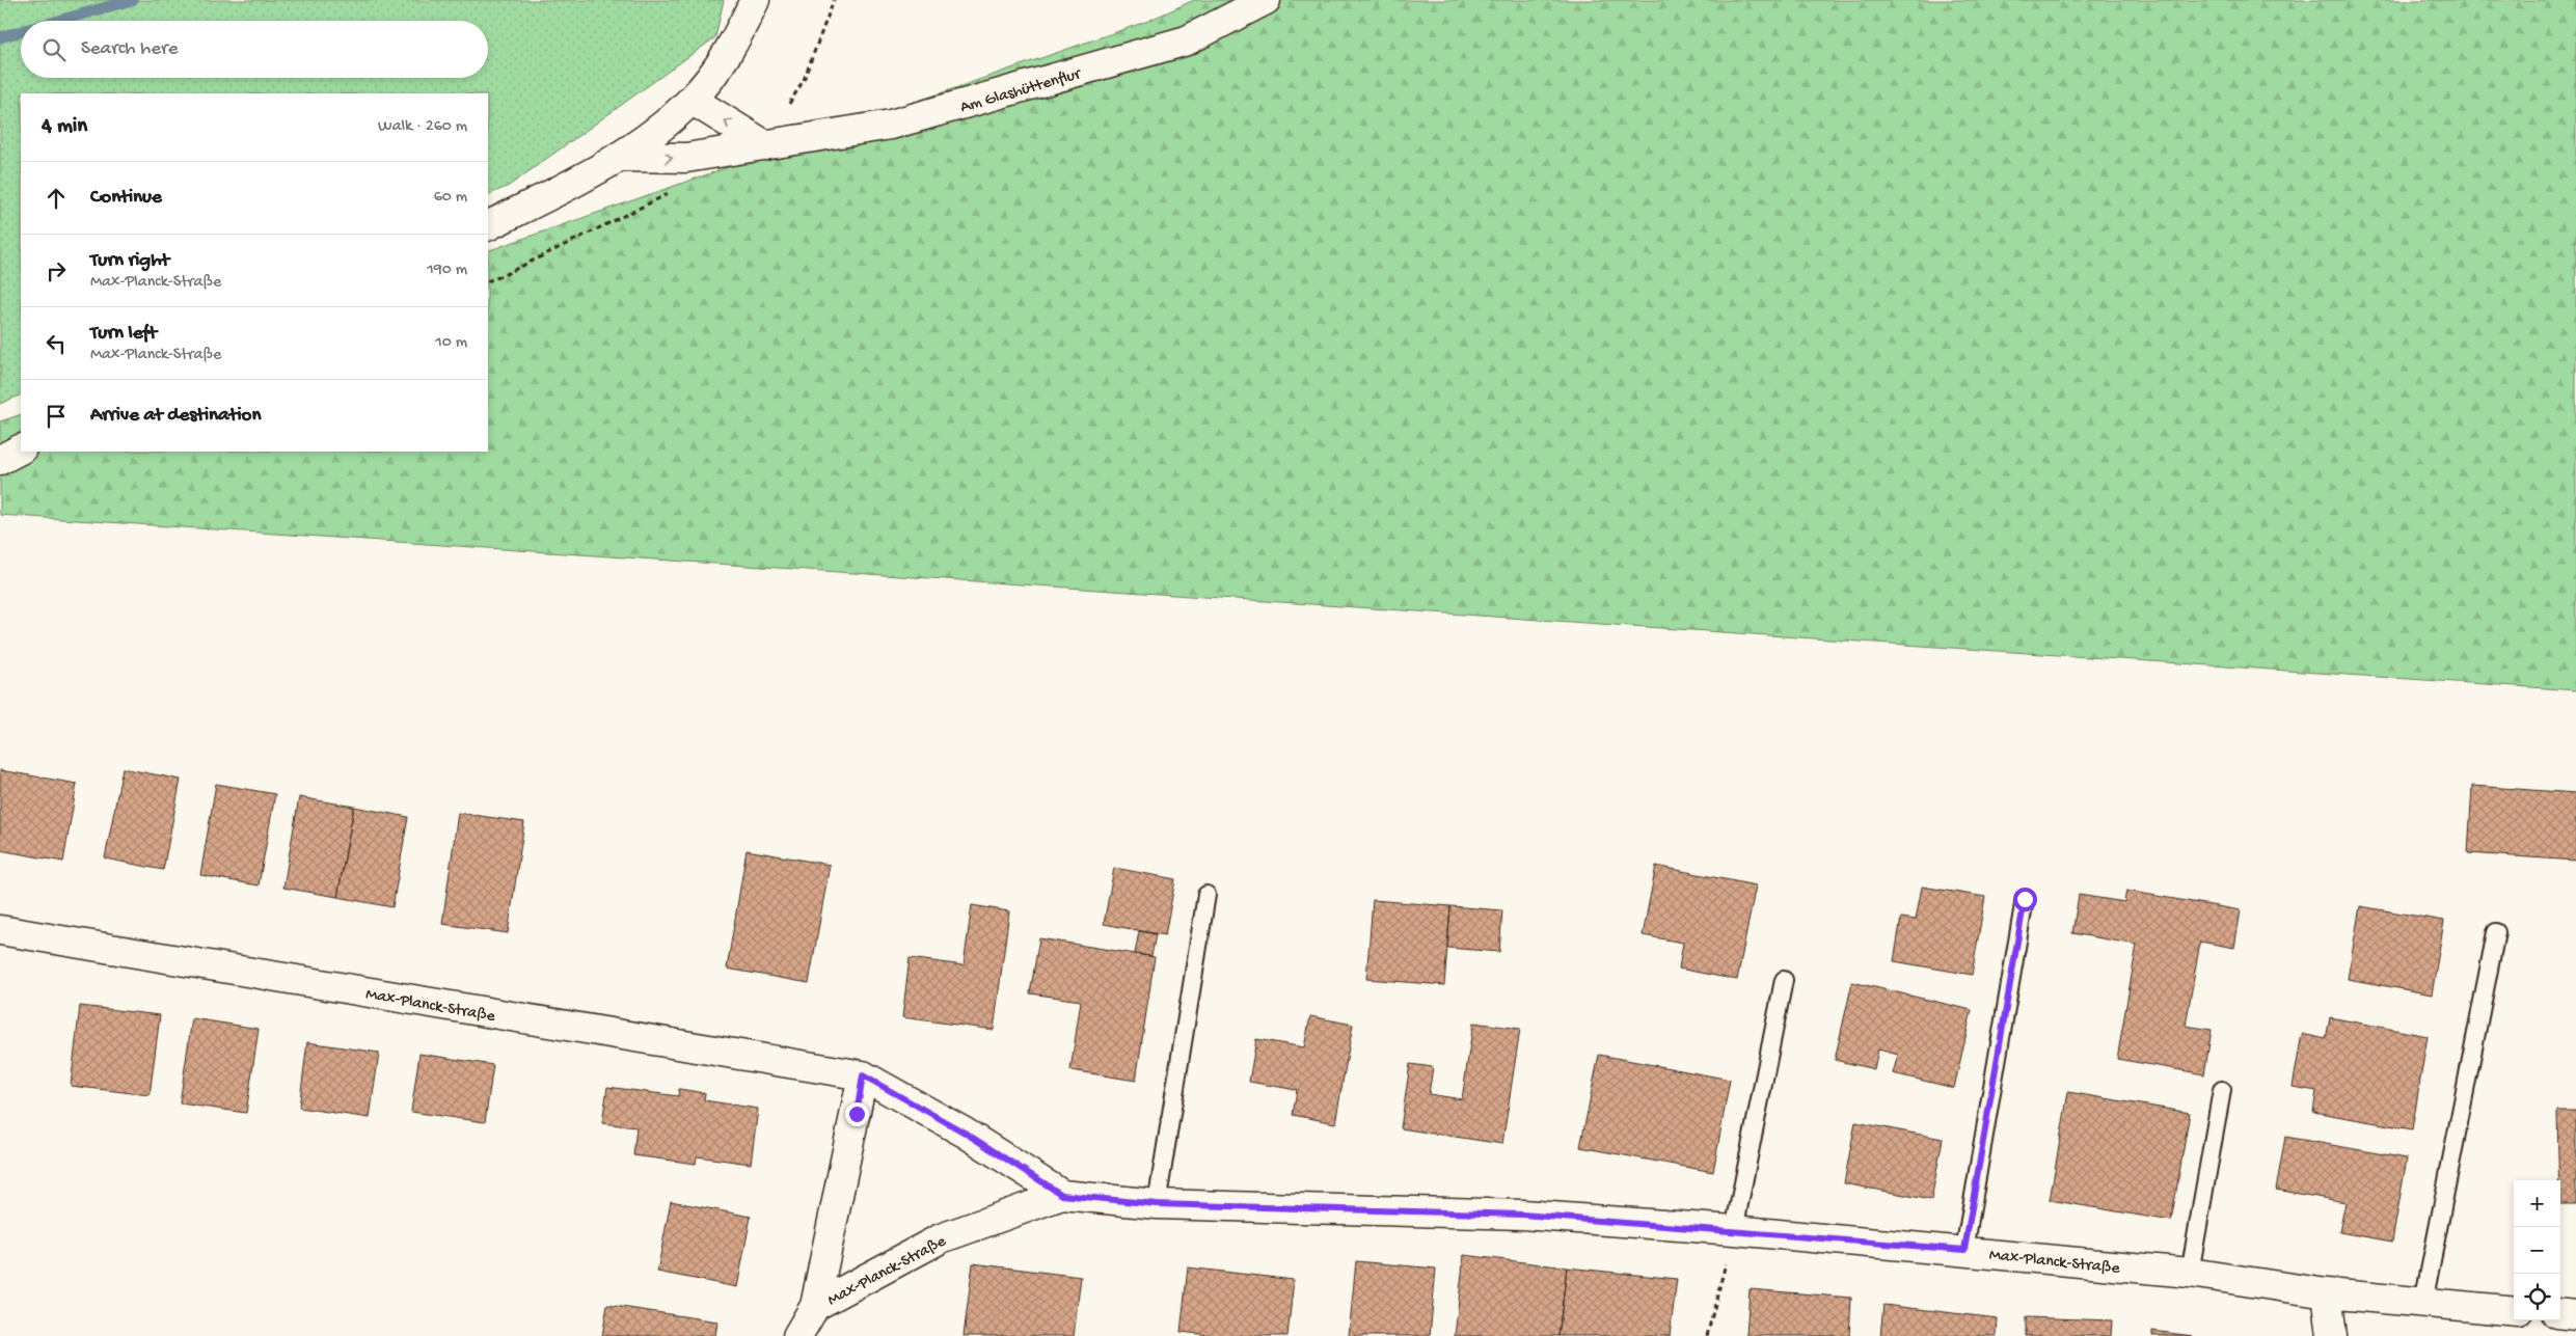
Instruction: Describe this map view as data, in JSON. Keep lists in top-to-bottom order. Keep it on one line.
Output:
{"streets":{"street":["Am Glashüttenflur","Max-Planck-Straße"]},"page":{"search":"Search here","heading":["4 min","Walk · 260 m"],"list":[["Continue","60 m"],["Turn right","Max-Planck-Straße","190 m"],["Turn left","Max-Planck-Straße","10 m"],"Arrive at destination"],"map_buttons":["+","−"]}}
